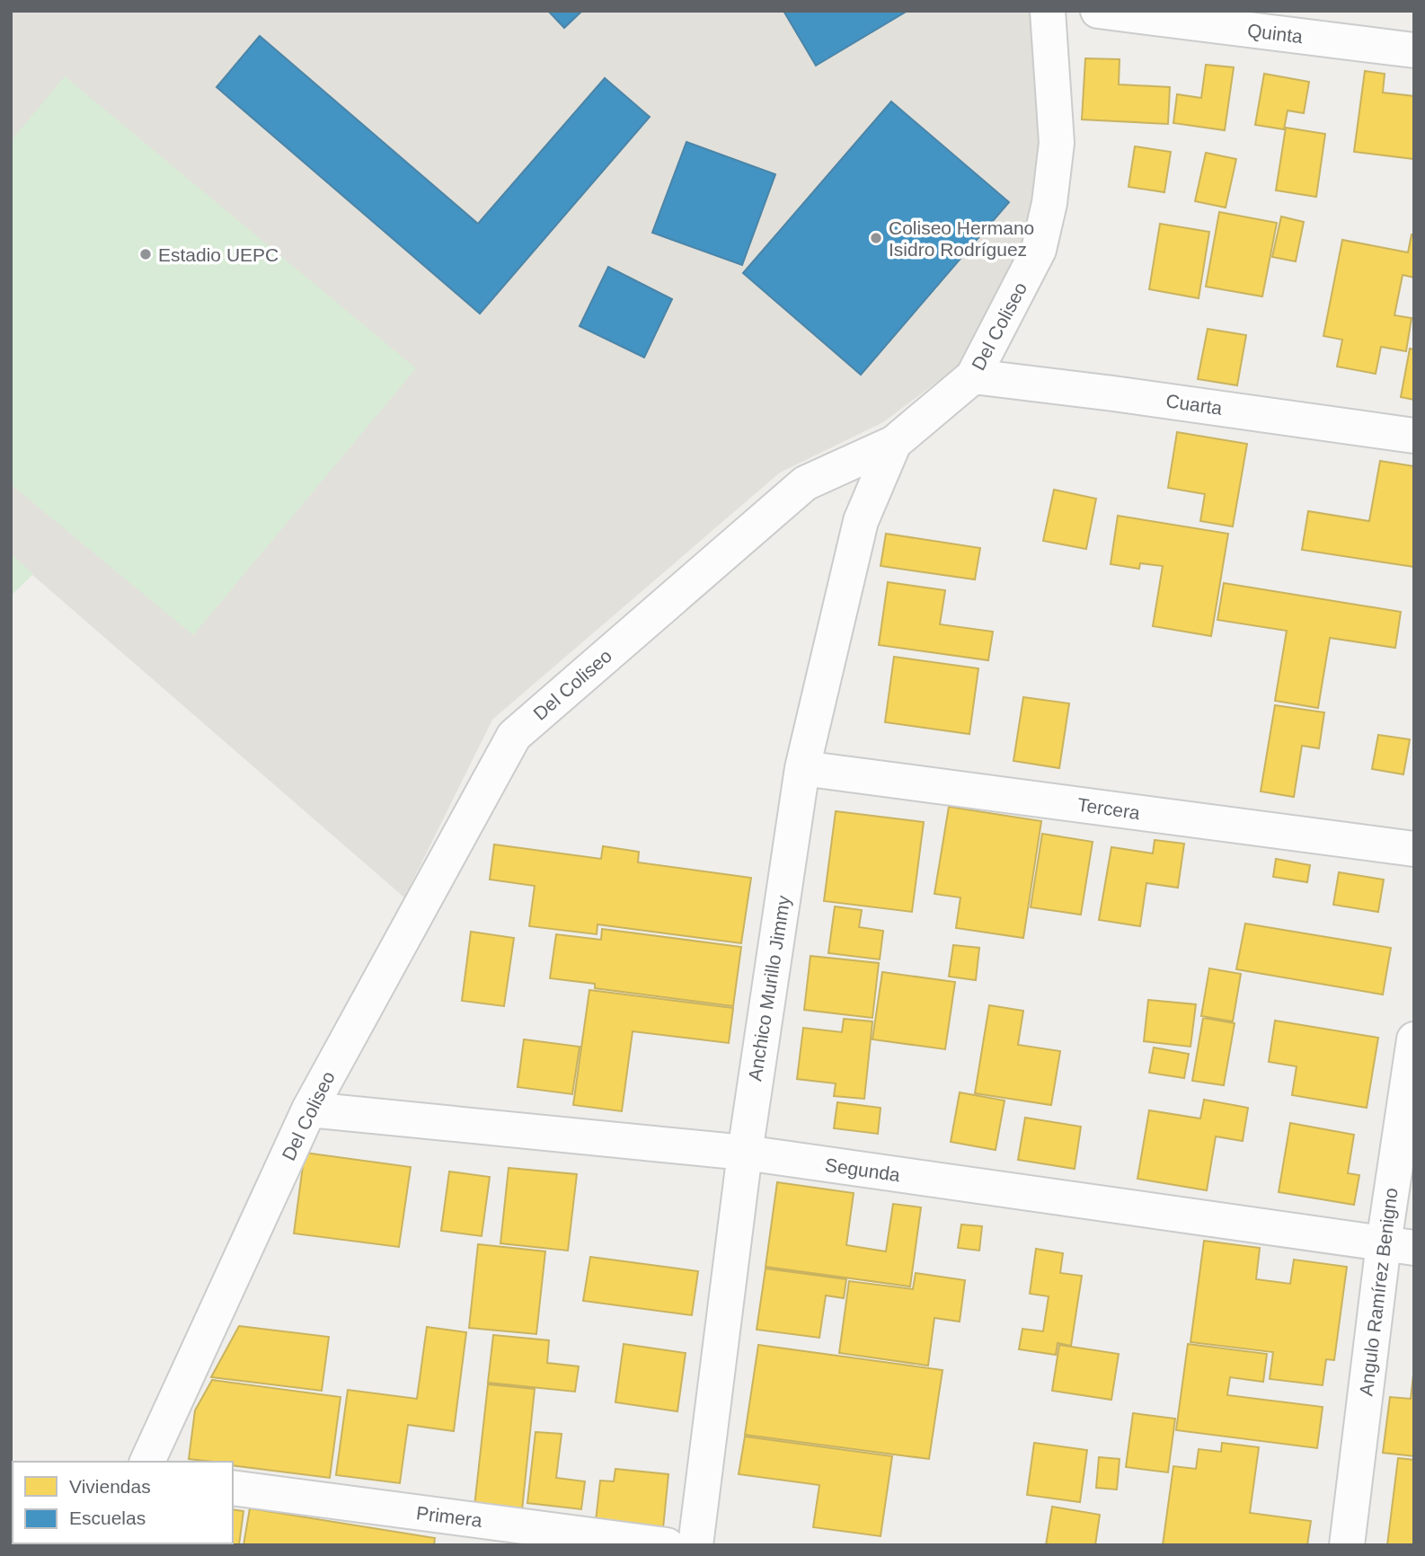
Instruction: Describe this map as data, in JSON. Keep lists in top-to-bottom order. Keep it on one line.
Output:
{"streets":{"street":["Quinta","Del Coliseo","Cuarta","Tercera","Anchico Murillo Jimmy","Segunda","Angulo Ramírez Benigno","Primera"]},"crossings":[["Del Coliseo","Cuarta"],["Del Coliseo","Anchico Murillo Jimmy"],["Del Coliseo","Segunda"],["Tercera","Anchico Murillo Jimmy"],["Anchico Murillo Jimmy","Segunda"],["Segunda","Angulo Ramírez Benigno"]],"places":["Coliseo Hermano Isidro Rodríguez","Estadio UEPC"],"legend":["Viviendas","Escuelas"]}
